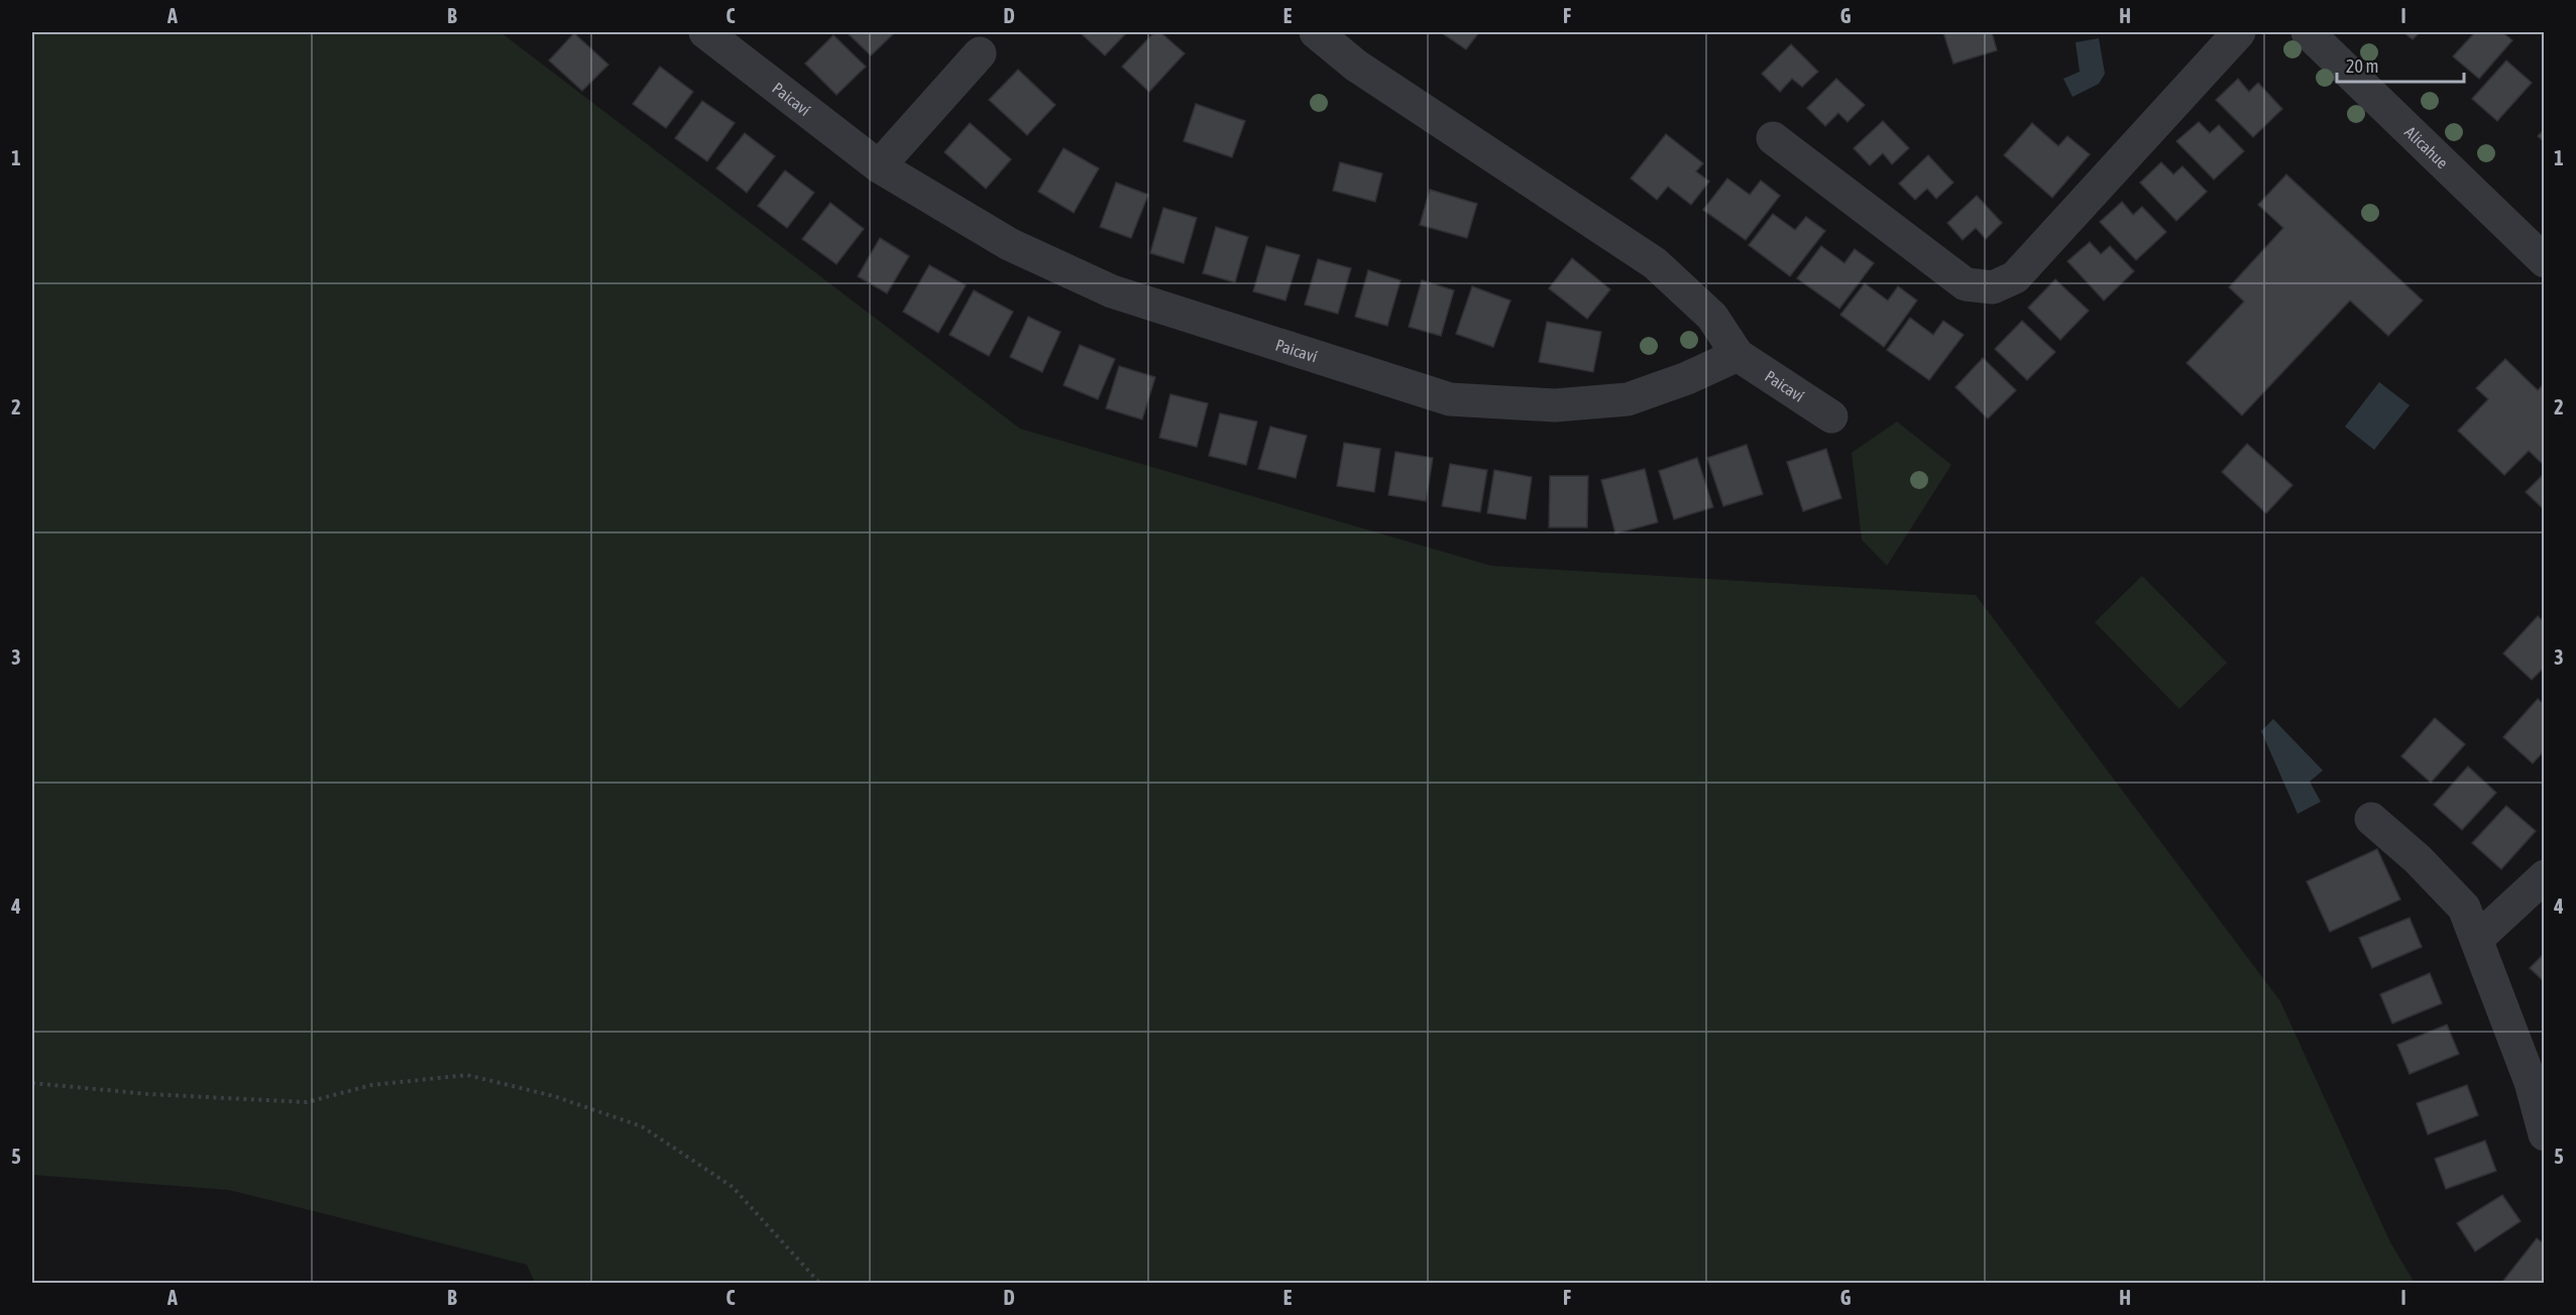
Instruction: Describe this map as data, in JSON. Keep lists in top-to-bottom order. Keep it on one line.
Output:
{"streets":{"street":["Paicaví","Alicahue"]},"scale_bar":"20 m","grid":{"columns":["A","B","C","D","E","F","G","H","I"],"rows":["1","2","3","4","5"]}}
